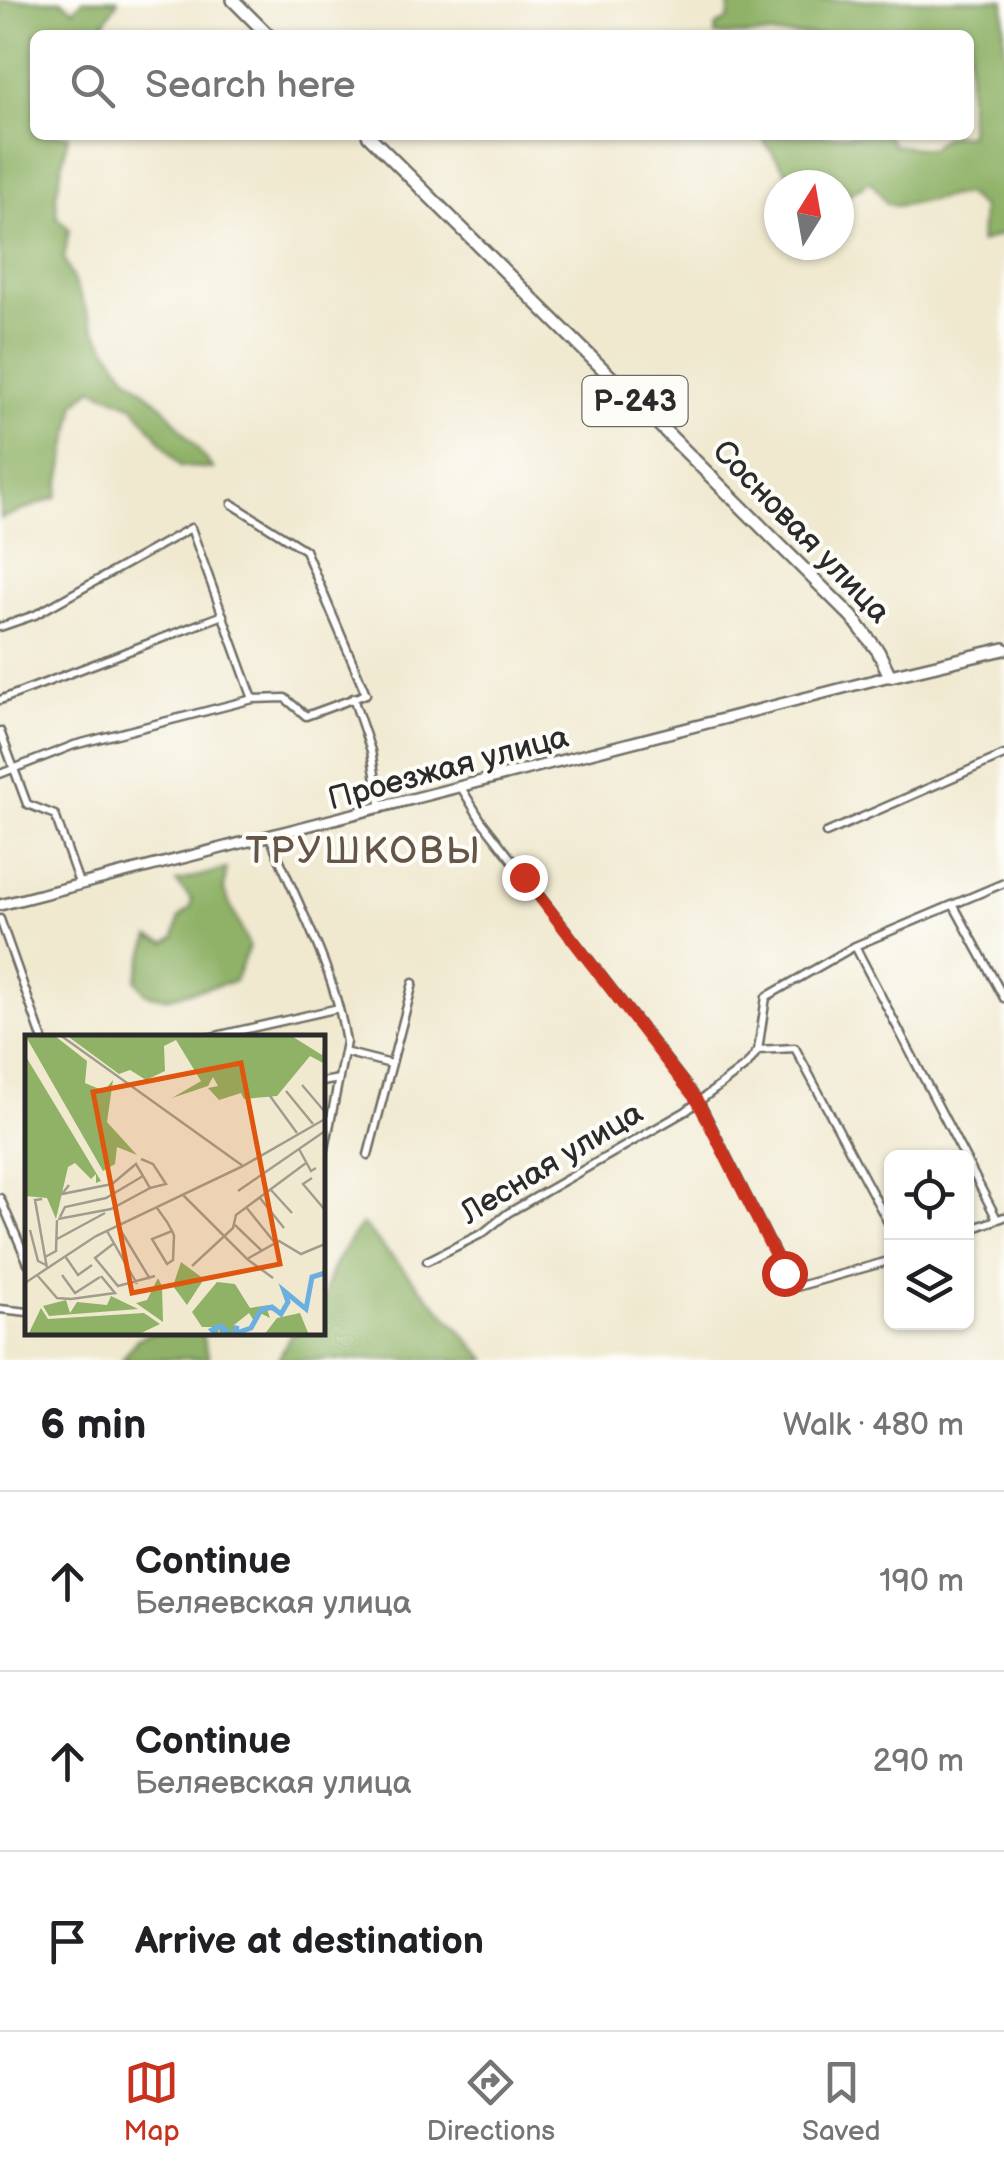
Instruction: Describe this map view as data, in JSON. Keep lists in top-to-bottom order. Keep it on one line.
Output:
{"streets":{"highway":["Р-243","Сосновая улица"],"main road":["Проезжая улица"],"street":["Лесная улица"]},"crossings":[["Сосновая улица","Проезжая улица"]],"districts":["ТРУШКОВЫ"],"north":"top","page":{"search":"Search here","heading":["6 min","Walk · 480 m"],"list":[["Continue","Беляевская улица","190 m"],["Continue","Беляевская улица","290 m"],"Arrive at destination"],"nav":["Map","Directions","Saved"]}}
